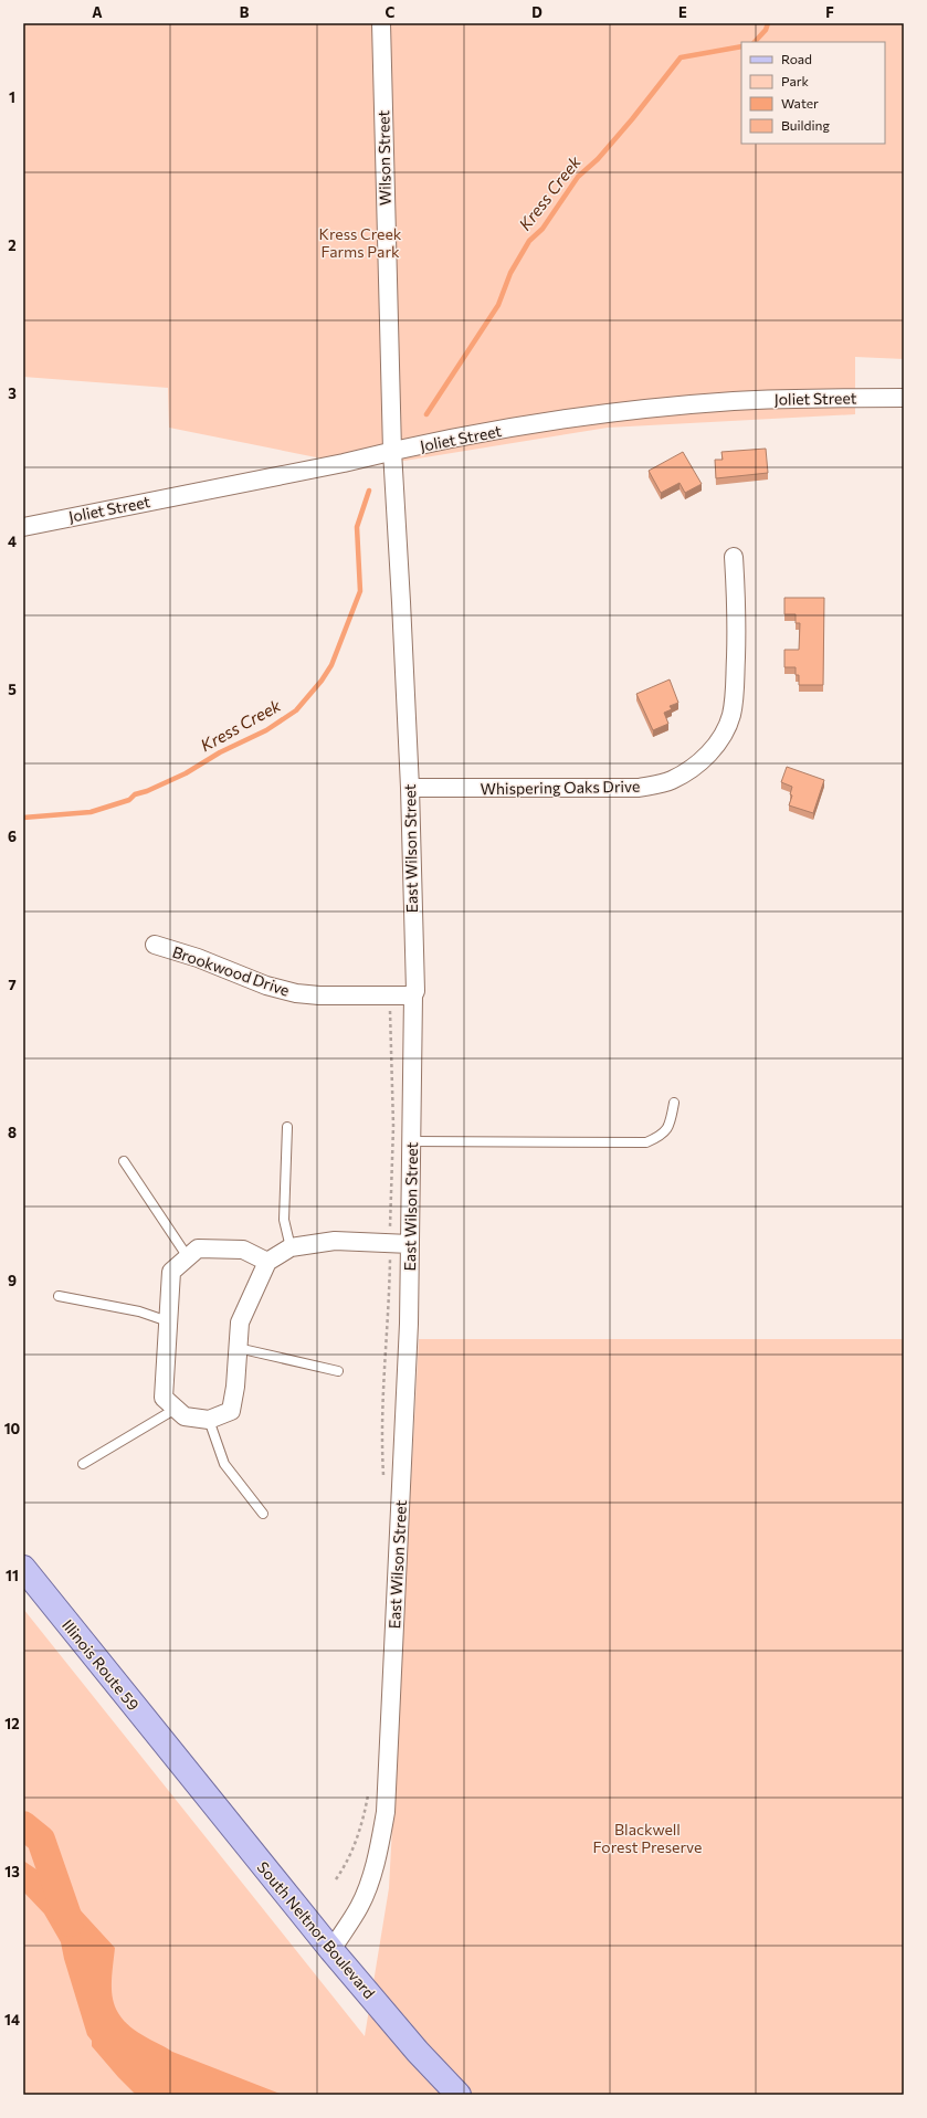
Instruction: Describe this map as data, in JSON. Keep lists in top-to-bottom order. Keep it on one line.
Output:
{"streets":{"main road":["Illinois Route 59","South Neltnor Boulevard"],"street":["Wilson Street","Joliet Street","Whispering Oaks Drive","East Wilson Street","Brookwood Drive"]},"crossings":[["Wilson Street","Joliet Street"],["Wilson Street","East Wilson Street"],["Joliet Street","East Wilson Street"],["Whispering Oaks Drive","East Wilson Street"],["East Wilson Street","Brookwood Drive"],["East Wilson Street","South Neltnor Boulevard"],["Illinois Route 59","South Neltnor Boulevard"]],"water":["Kress Creek"],"parks":["Kress Creek Farms Park","Blackwell Forest Preserve"],"legend":["Road","Park","Water","Building"],"grid":{"columns":["A","B","C","D","E","F"],"rows":["1","2","3","4","5","6","7","8","9","10","11","12","13","14"]}}
